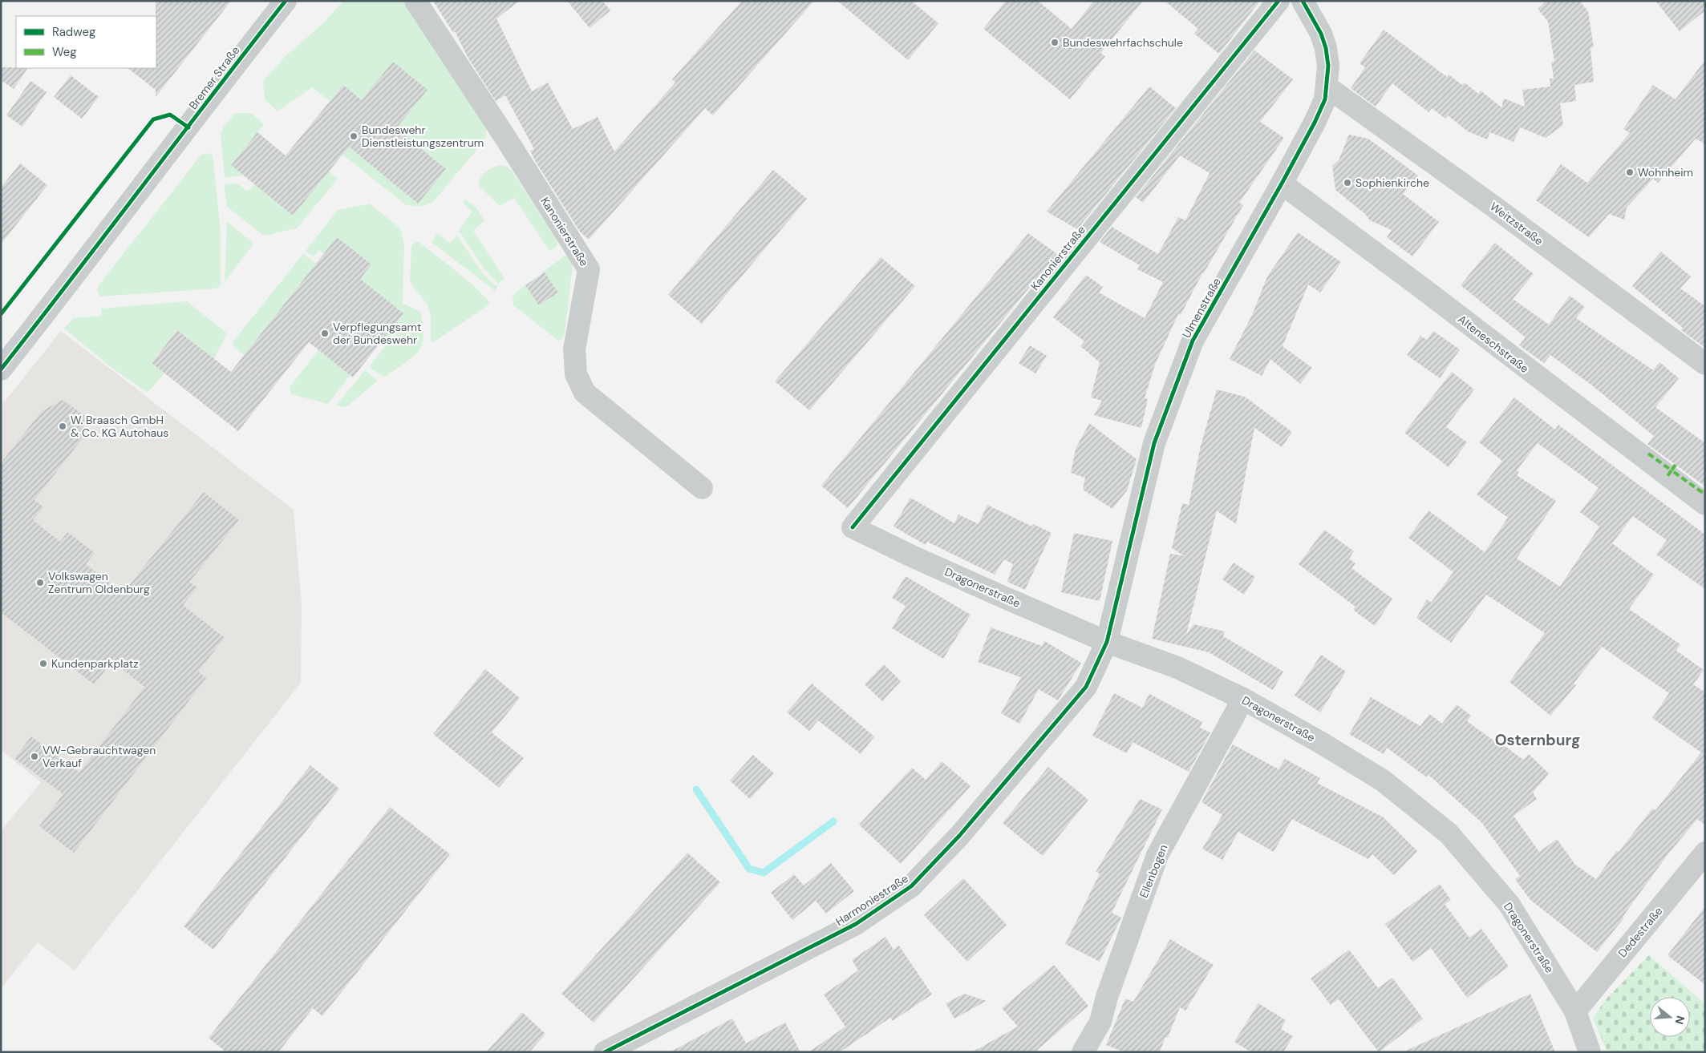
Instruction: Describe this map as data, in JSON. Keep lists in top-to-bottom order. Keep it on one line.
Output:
{"streets":{"street":["Bremer Straße","Weitzstraße","Kanonierstraße","Ulmenstraße","Alteneschstraße","Dragonerstraße","Ellenbogen","Harmoniestraße","Dedestraße"]},"crossings":[["Weitzstraße","Ulmenstraße"],["Kanonierstraße","Dragonerstraße"],["Ulmenstraße","Alteneschstraße"],["Ulmenstraße","Dragonerstraße"],["Ulmenstraße","Harmoniestraße"],["Dragonerstraße","Ellenbogen"],["Dragonerstraße","Harmoniestraße"],["Dragonerstraße","Dedestraße"]],"districts":["Osternburg"],"places":["Bundeswehrfachschule","Bundeswehr Dienstleistungszentrum","Wohnheim","Sophienkirche","Verpflegungsamt der Bundeswehr","W. Braasch GmbH & Co. KG Autohaus","Volkswagen Zentrum Oldenburg","Kundenparkplatz","VW-Gebrauchtwagen Verkauf"],"legend":["Radweg","Weg"],"north":"right"}
